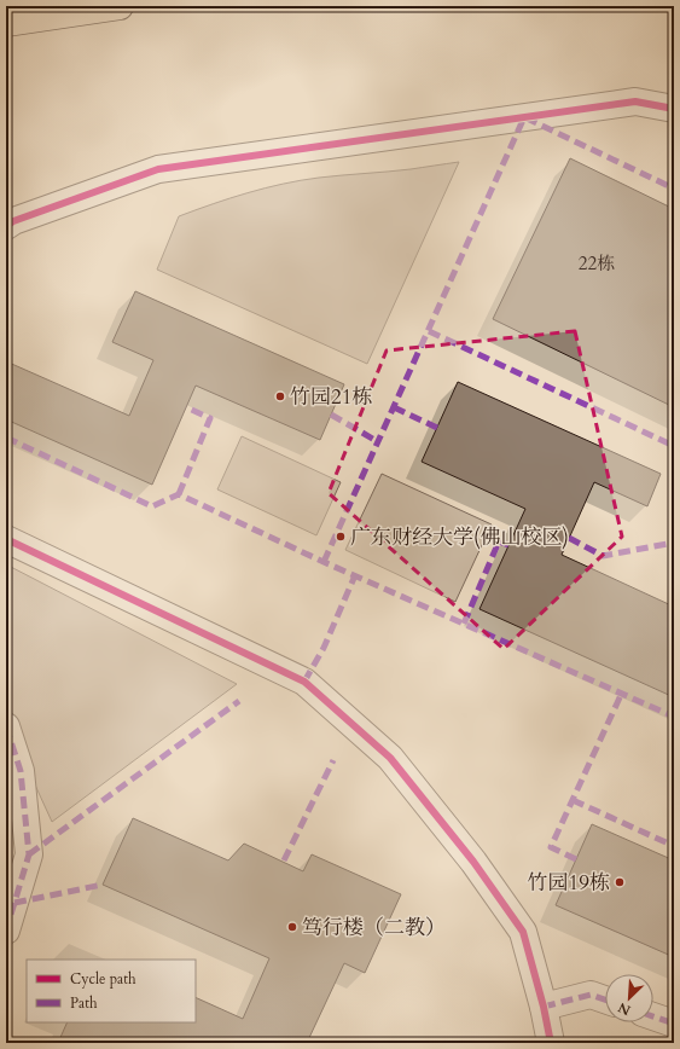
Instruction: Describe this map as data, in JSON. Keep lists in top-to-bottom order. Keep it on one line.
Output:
{"places":["竹园21栋","广东财经大学(佛山校区)","竹园19栋","笃行楼（二教）"],"house_numbers":["22栋"],"legend":["Cycle path","Path"],"north":"bottom left"}
